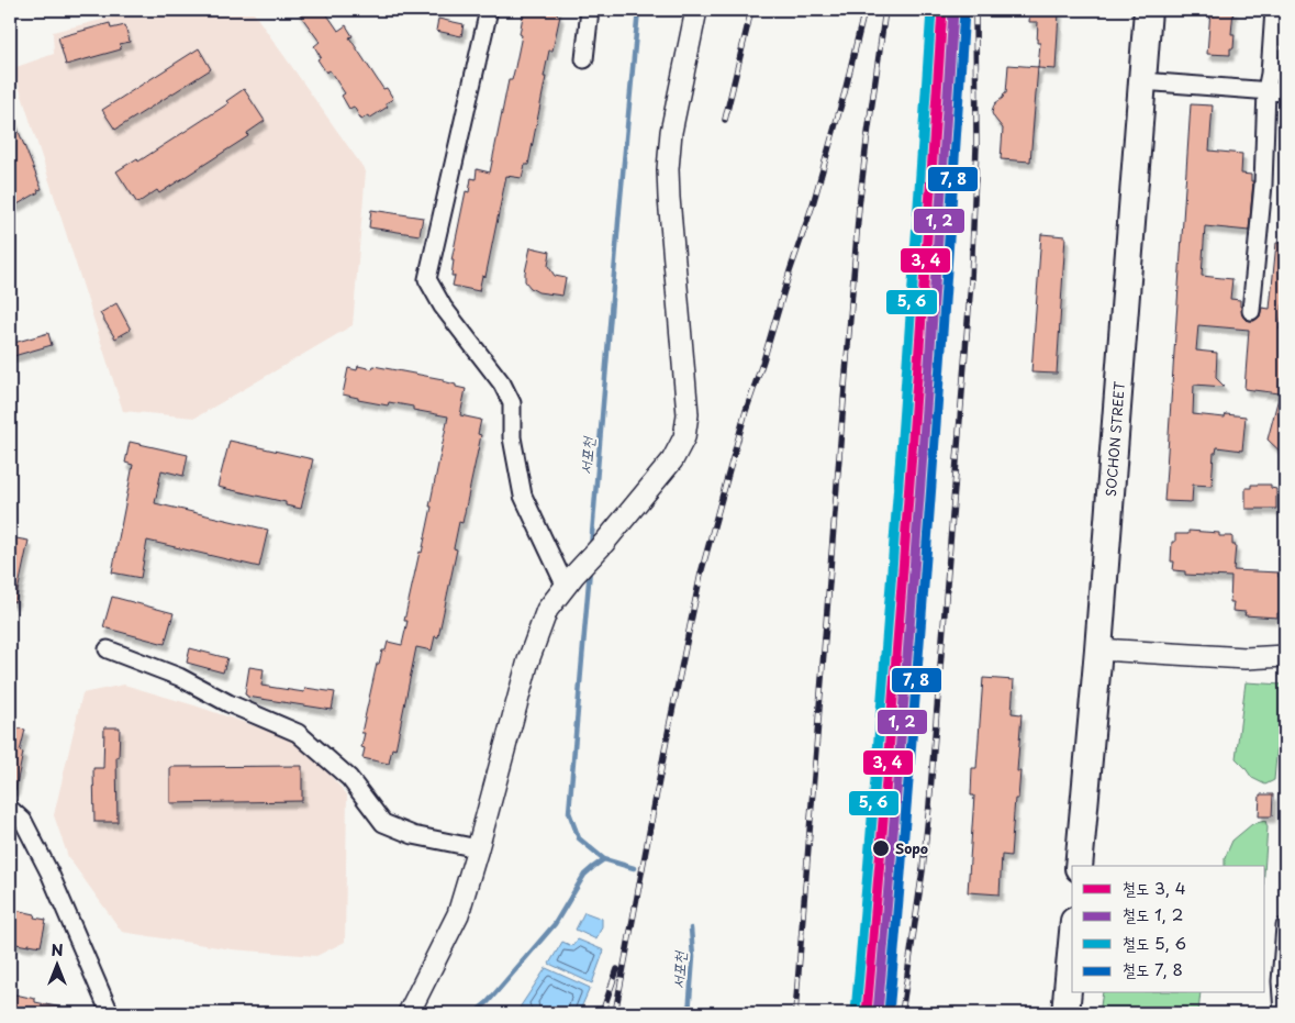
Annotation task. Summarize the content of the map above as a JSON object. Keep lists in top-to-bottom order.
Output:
{
  "streets": {
    "main road": ["SOCHON STREET"]
  },
  "water": ["서포천"],
  "places": ["Sopo"],
  "legend": [
    "철도 3, 4",
    "철도 1, 2",
    "철도 5, 6",
    "철도 7, 8"
  ],
  "north": "top"
}
